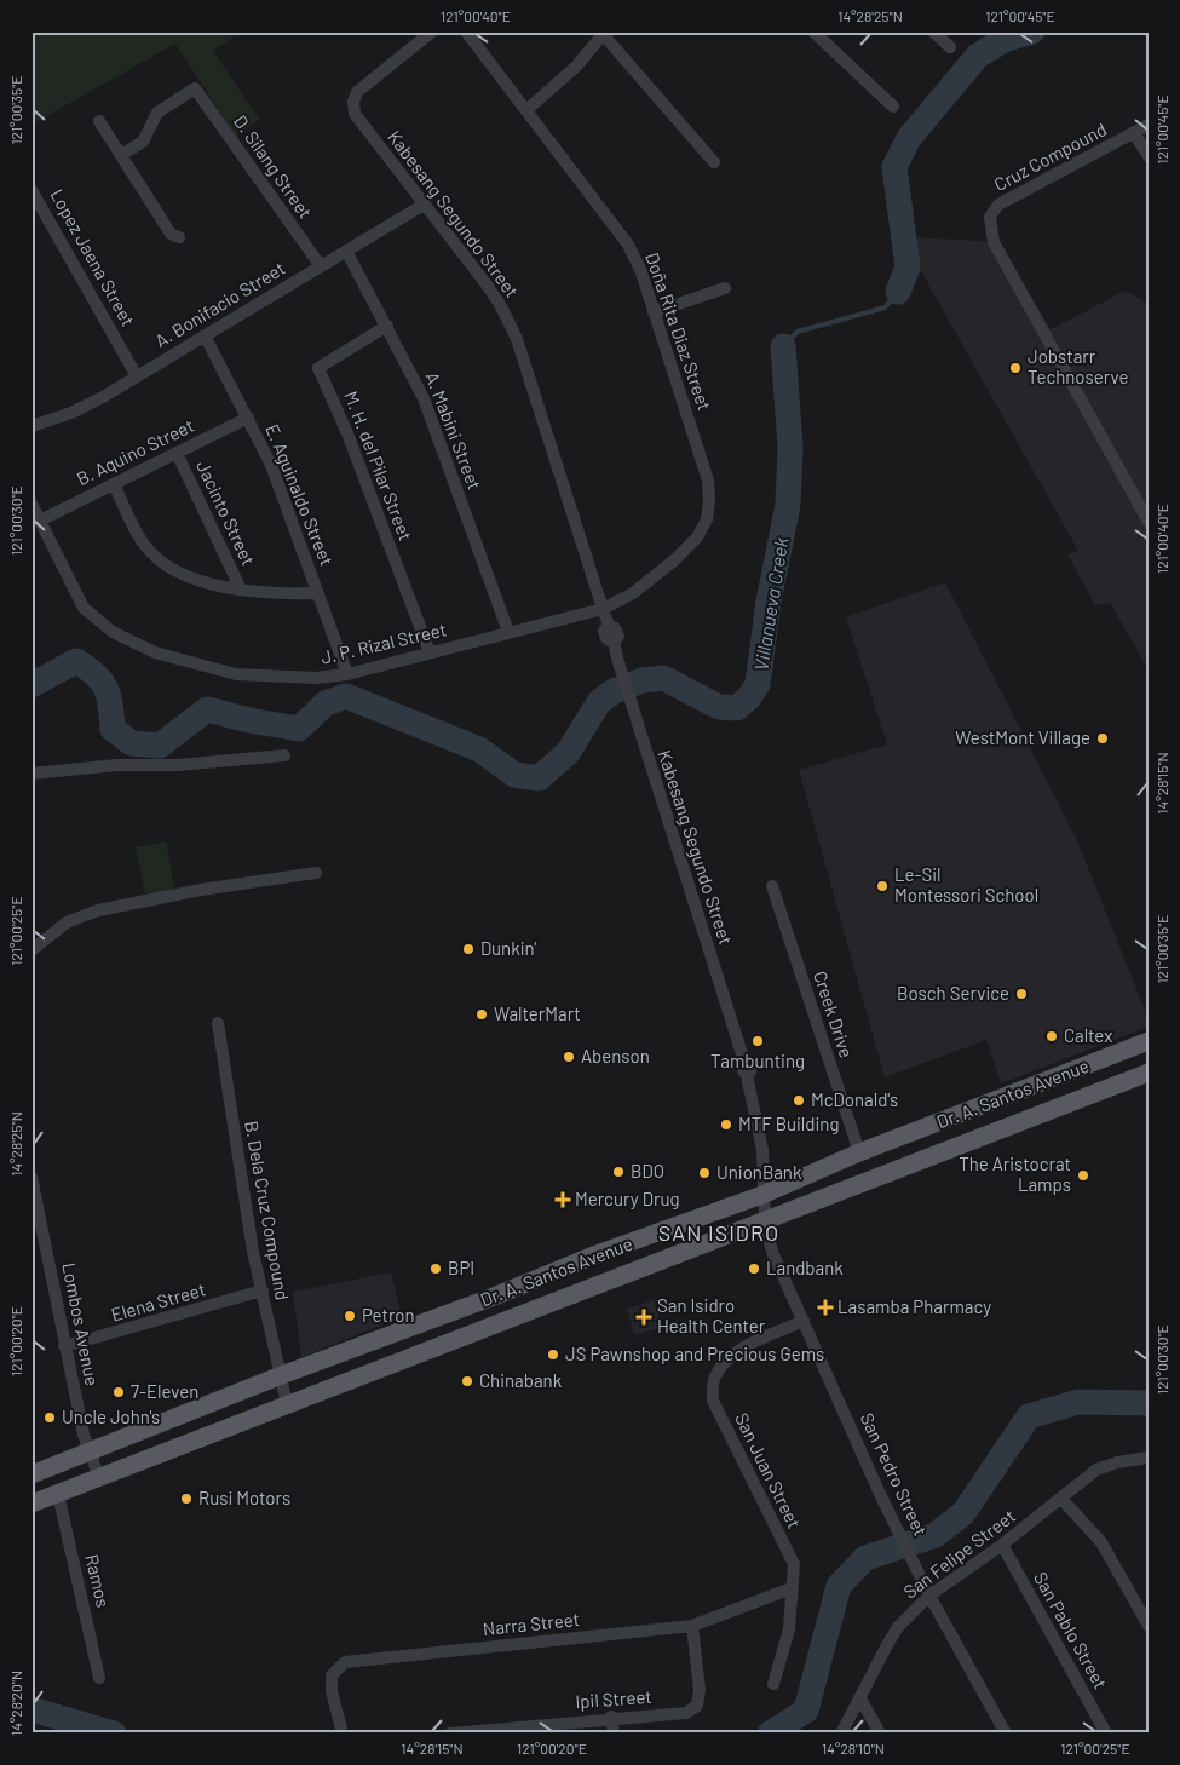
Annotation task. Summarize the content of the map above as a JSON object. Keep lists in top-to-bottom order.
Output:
{
  "streets": {
    "main road": ["Dr. A. Santos Avenue"],
    "street": [
      "Cruz Compound",
      "D. Silang Street",
      "Kabesang Segundo Street",
      "Lopez Jaena Street",
      "A. Bonifacio Street",
      "Doña Rita Diaz Street",
      "A. Mabini Street",
      "B. Aquino Street",
      "M. H. del Pilar Street",
      "E. Aguinaldo Street",
      "Jacinto Street",
      "J. P. Rizal Street",
      "Creek Drive",
      "B. Dela Cruz Compound",
      "Elena Street",
      "Lombos Avenue",
      "San Juan Street",
      "San Pedro Street",
      "San Felipe Street",
      "Ramos",
      "Narra Street",
      "San Pablo Street",
      "Ipil Street"
    ]
  },
  "crossings": [
    ["D. Silang Street", "A. Bonifacio Street"],
    ["Kabesang Segundo Street", "A. Bonifacio Street"],
    ["Kabesang Segundo Street", "Doña Rita Diaz Street"],
    ["Kabesang Segundo Street", "J. P. Rizal Street"],
    ["Kabesang Segundo Street", "Dr. A. Santos Avenue"],
    ["Kabesang Segundo Street", "San Pedro Street"],
    ["Lopez Jaena Street", "A. Bonifacio Street"],
    ["A. Bonifacio Street", "A. Mabini Street"],
    ["A. Bonifacio Street", "E. Aguinaldo Street"],
    ["Doña Rita Diaz Street", "J. P. Rizal Street"],
    ["A. Mabini Street", "M. H. del Pilar Street"],
    ["A. Mabini Street", "J. P. Rizal Street"],
    ["B. Aquino Street", "E. Aguinaldo Street"],
    ["B. Aquino Street", "Jacinto Street"],
    ["B. Aquino Street", "J. P. Rizal Street"],
    ["M. H. del Pilar Street", "J. P. Rizal Street"],
    ["E. Aguinaldo Street", "J. P. Rizal Street"],
    ["Creek Drive", "Dr. A. Santos Avenue"],
    ["Dr. A. Santos Avenue", "B. Dela Cruz Compound"],
    ["Dr. A. Santos Avenue", "Lombos Avenue"],
    ["Dr. A. Santos Avenue", "San Pedro Street"],
    ["Dr. A. Santos Avenue", "Ramos"],
    ["B. Dela Cruz Compound", "Elena Street"],
    ["Elena Street", "Lombos Avenue"],
    ["San Juan Street", "San Pedro Street"],
    ["San Juan Street", "Narra Street"],
    ["San Pedro Street", "San Felipe Street"],
    ["San Felipe Street", "San Pablo Street"],
    ["Narra Street", "Ipil Street"]
  ],
  "districts": ["SAN ISIDRO"],
  "water": ["Villanueva Creek"],
  "places": {
    "other": [
      "Jobstarr Technoserve",
      "WestMont Village",
      "Le-Sil Montessori School",
      "Dunkin'",
      "Bosch Service",
      "WalterMart",
      "Caltex",
      "Tambunting",
      "Abenson",
      "McDonald's",
      "MTF Building",
      "BDO",
      "UnionBank",
      "The Aristocrat Lamps",
      "BPI",
      "Landbank",
      "Petron",
      "JS Pawnshop and Precious Gems",
      "Chinabank",
      "7-Eleven",
      "Uncle John's",
      "Rusi Motors"
    ],
    "health": ["Mercury Drug", "Lasamba Pharmacy", "San Isidro Health Center"]
  },
  "coordinates": [
    "121°00'40\"E",
    "14°28'25\"N",
    "121°00'45\"E",
    "121°00'35\"E",
    "121°00'30\"E",
    "14°28'15\"N",
    "121°00'25\"E",
    "121°00'20\"E",
    "14°28'20\"N",
    "14°28'10\"N"
  ]
}
